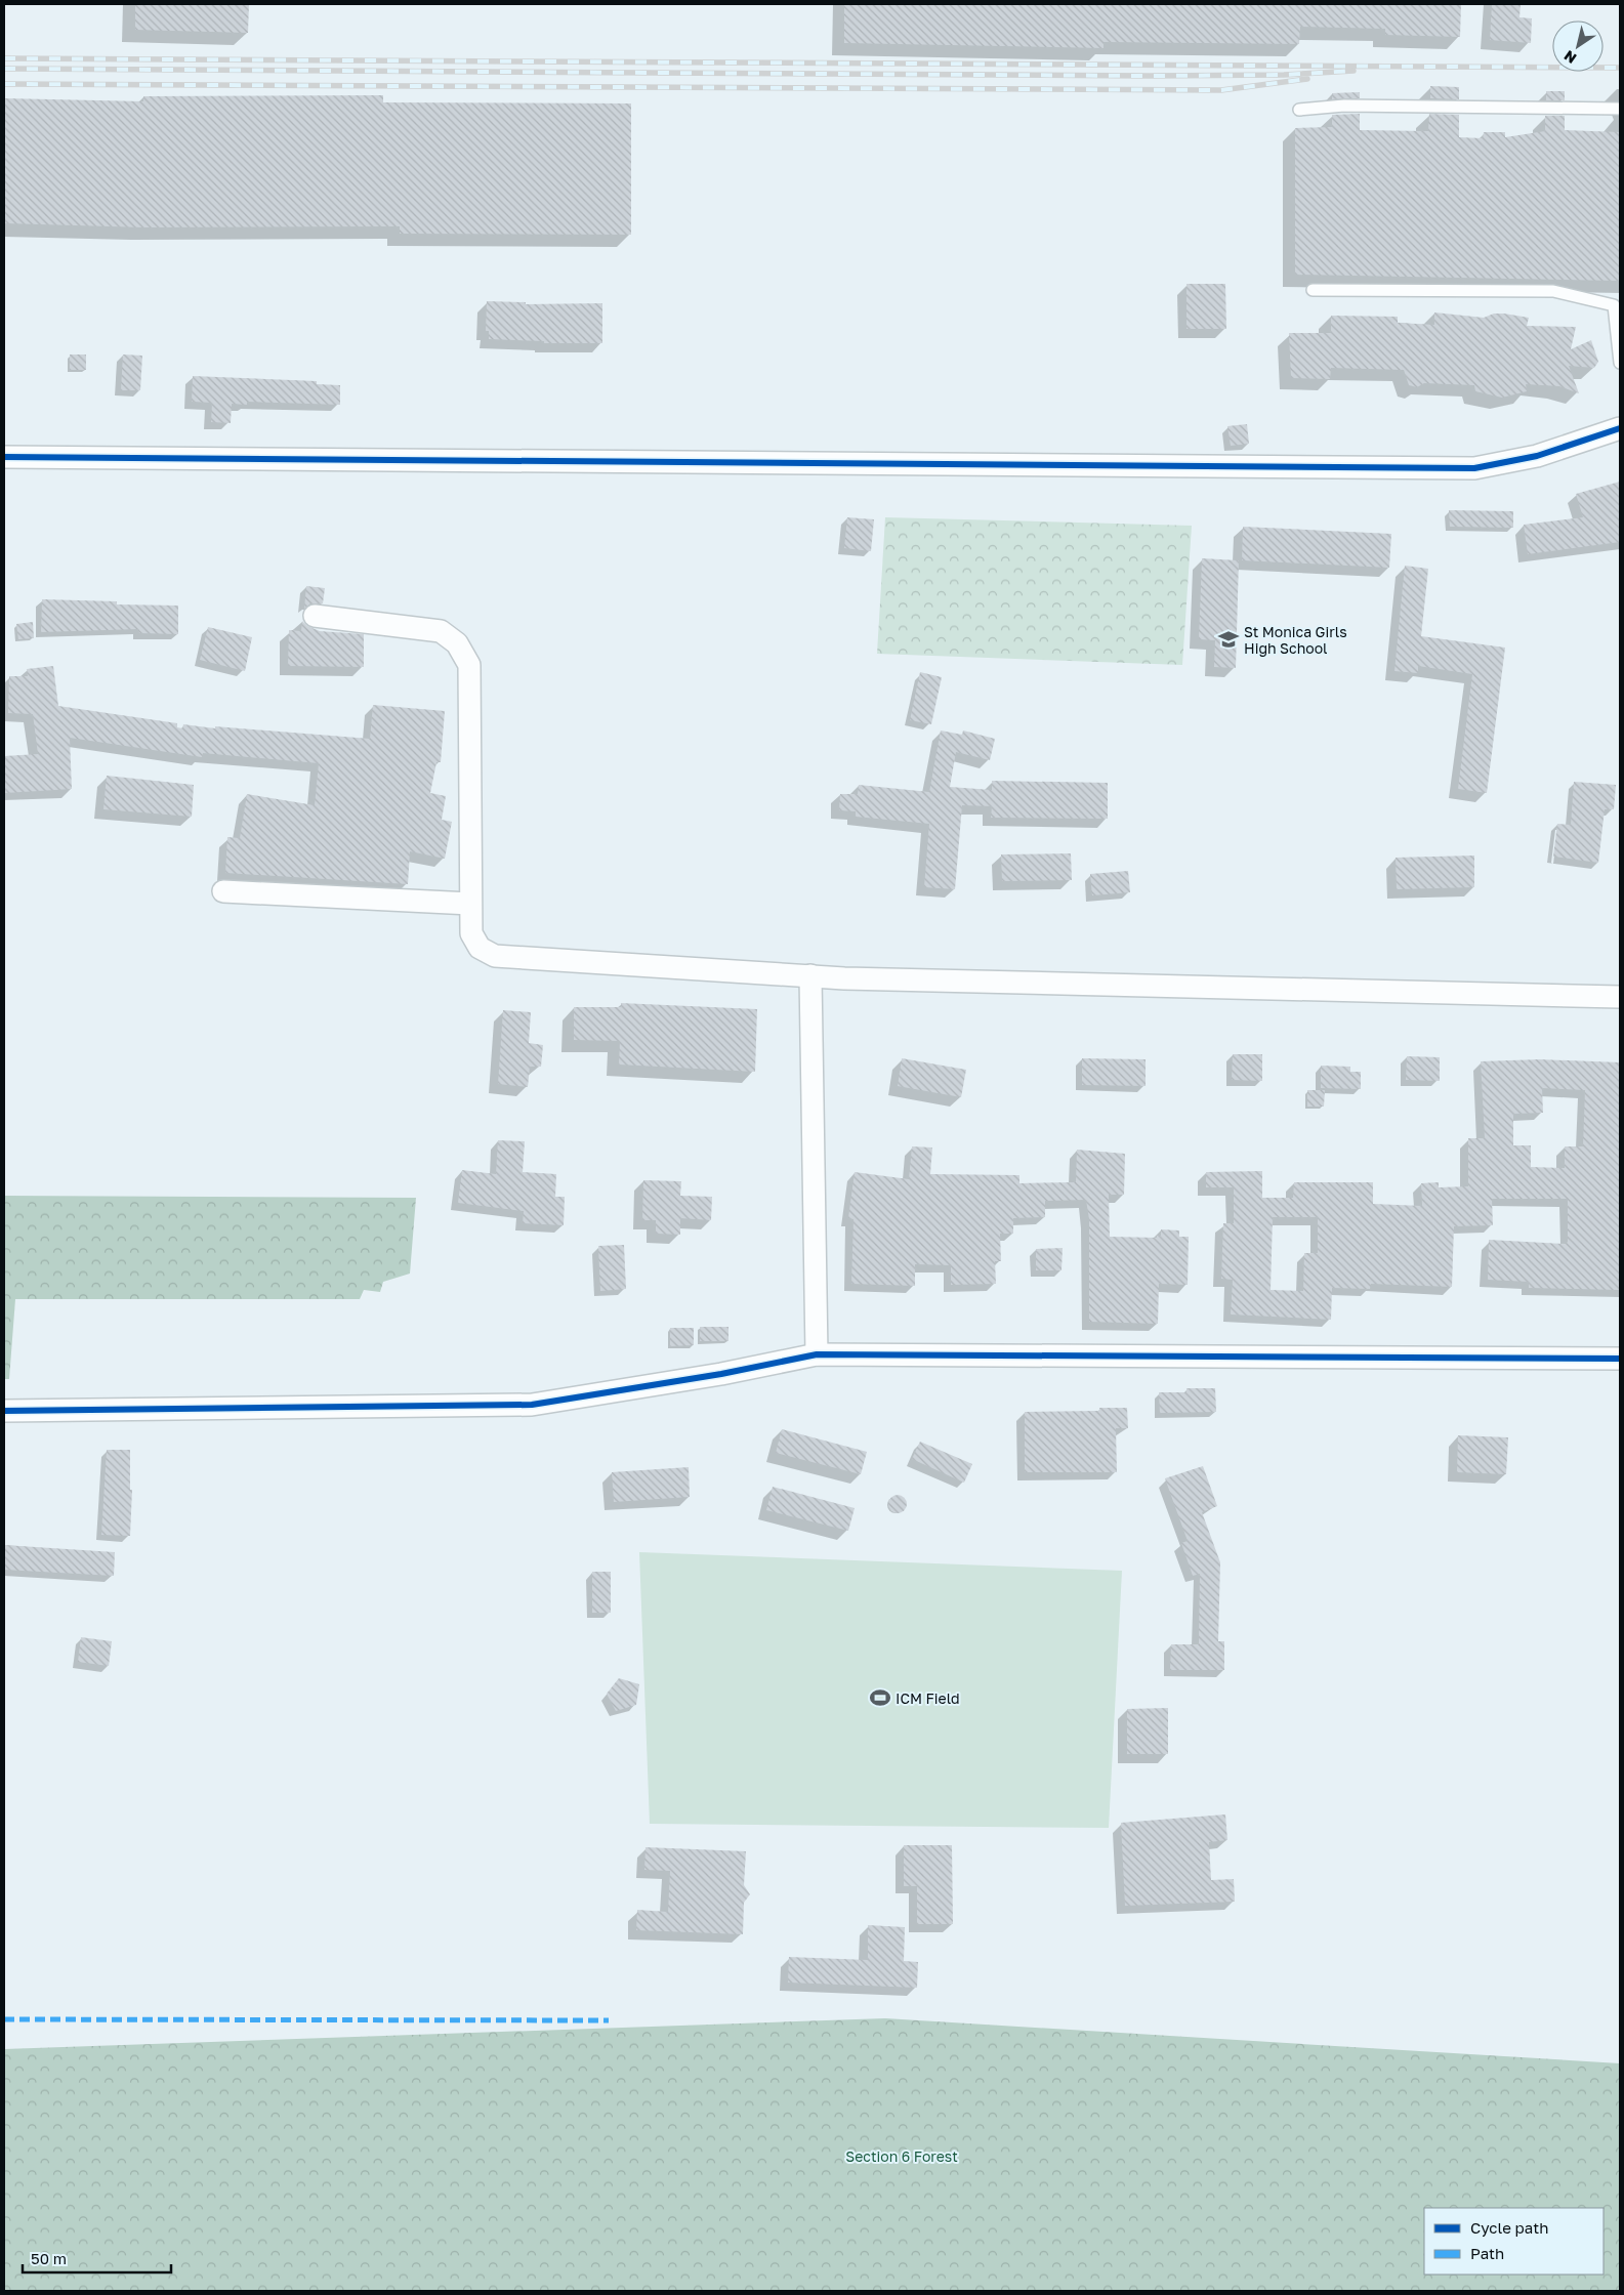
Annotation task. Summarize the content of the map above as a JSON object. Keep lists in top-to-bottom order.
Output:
{
  "parks": ["Section 6 Forest"],
  "places": {
    "school or university": ["St Monica Girls High School"],
    "sports": ["ICM Field"]
  },
  "legend": ["Cycle path", "Path"],
  "scale_bar": "50 m",
  "north": "bottom left"
}
